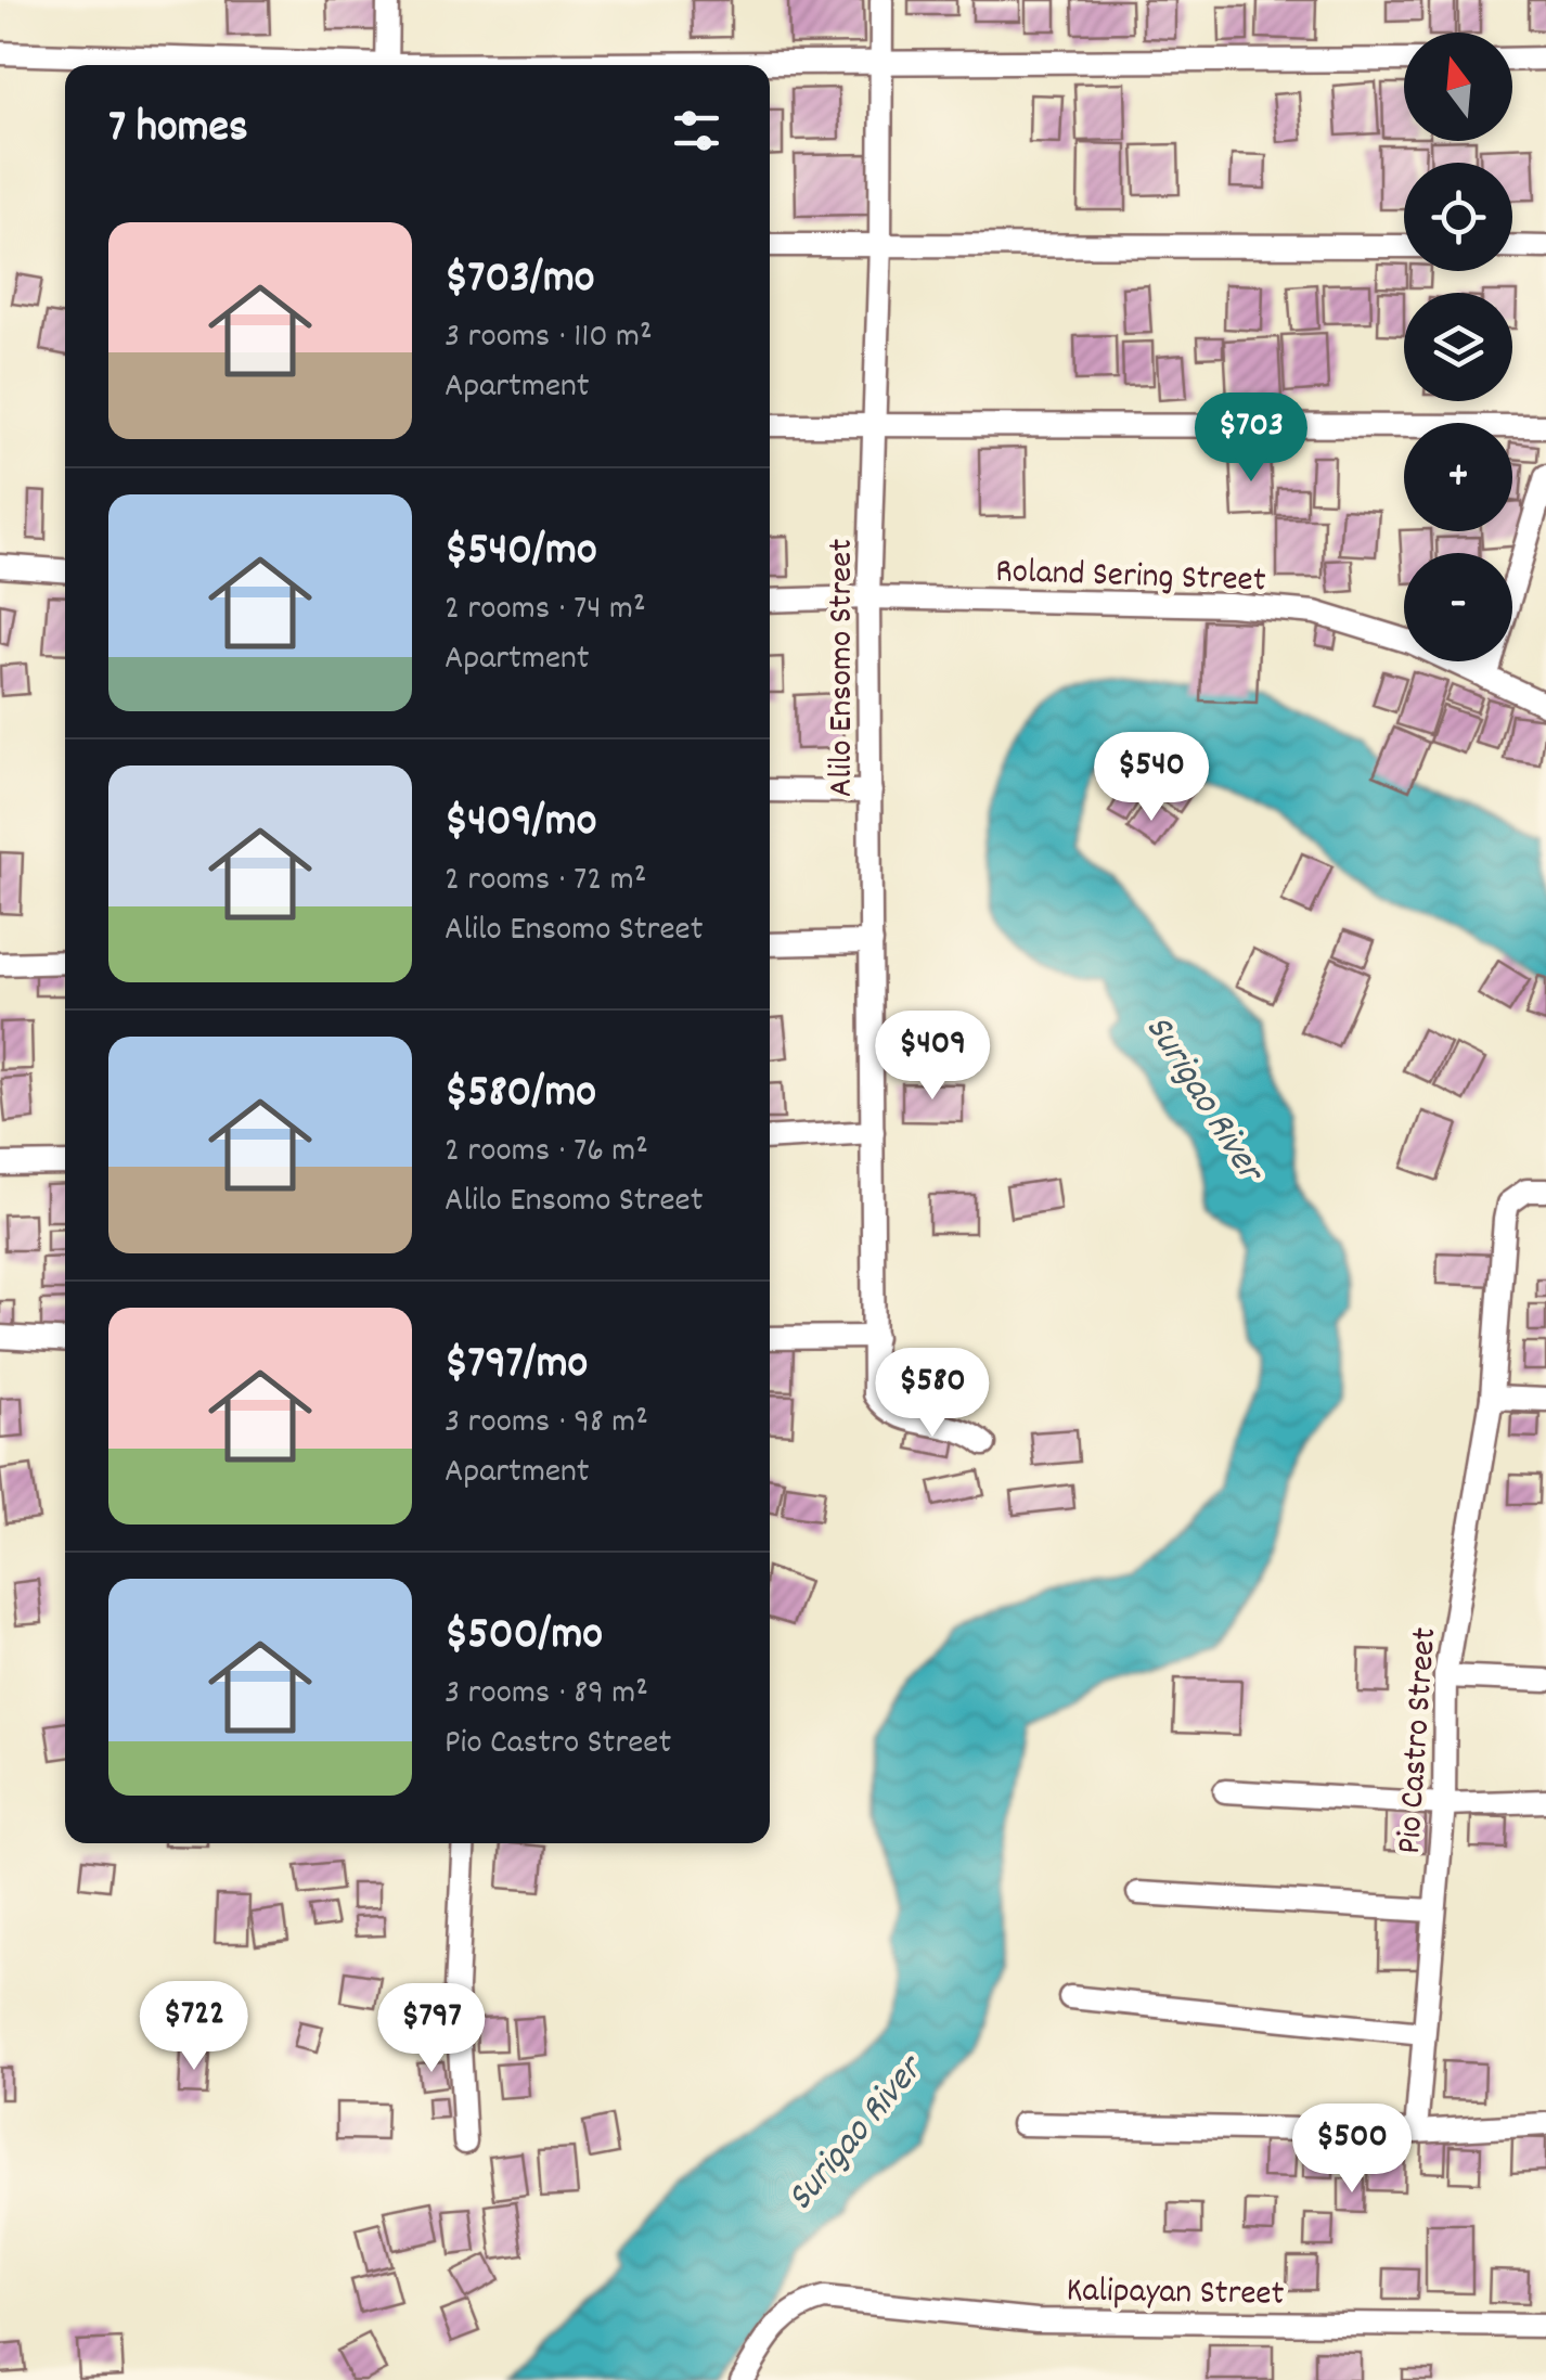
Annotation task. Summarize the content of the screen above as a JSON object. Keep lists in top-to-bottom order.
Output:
{
  "streets": {
    "street": [
      "Roland Sering Street",
      "Alilo Ensomo Street",
      "Pio Castro Street",
      "Kalipayan Street"
    ]
  },
  "crossings": [
    ["Roland Sering Street", "Alilo Ensomo Street"]
  ],
  "water": ["Surigao River"],
  "north": "top",
  "page": {
    "map_buttons": ["+", "−"],
    "heading": "7 homes",
    "list": [
      {
        "name": "$703/mo",
        "note": "3 rooms · 110 m² · Apartment"
      },
      {
        "name": "$540/mo",
        "note": "2 rooms · 74 m² · Apartment"
      },
      {
        "name": "$409/mo",
        "note": "2 rooms · 72 m² · Alilo Ensomo Street"
      },
      {
        "name": "$580/mo",
        "note": "2 rooms · 76 m² · Alilo Ensomo Street"
      },
      {
        "name": "$797/mo",
        "note": "3 rooms · 98 m² · Apartment"
      },
      {
        "name": "$500/mo",
        "note": "3 rooms · 89 m² · Pio Castro Street"
      }
    ],
    "price": [
      "$703",
      "$540",
      "$409",
      "$580",
      "$722",
      "$797",
      "$500"
    ]
  }
}
